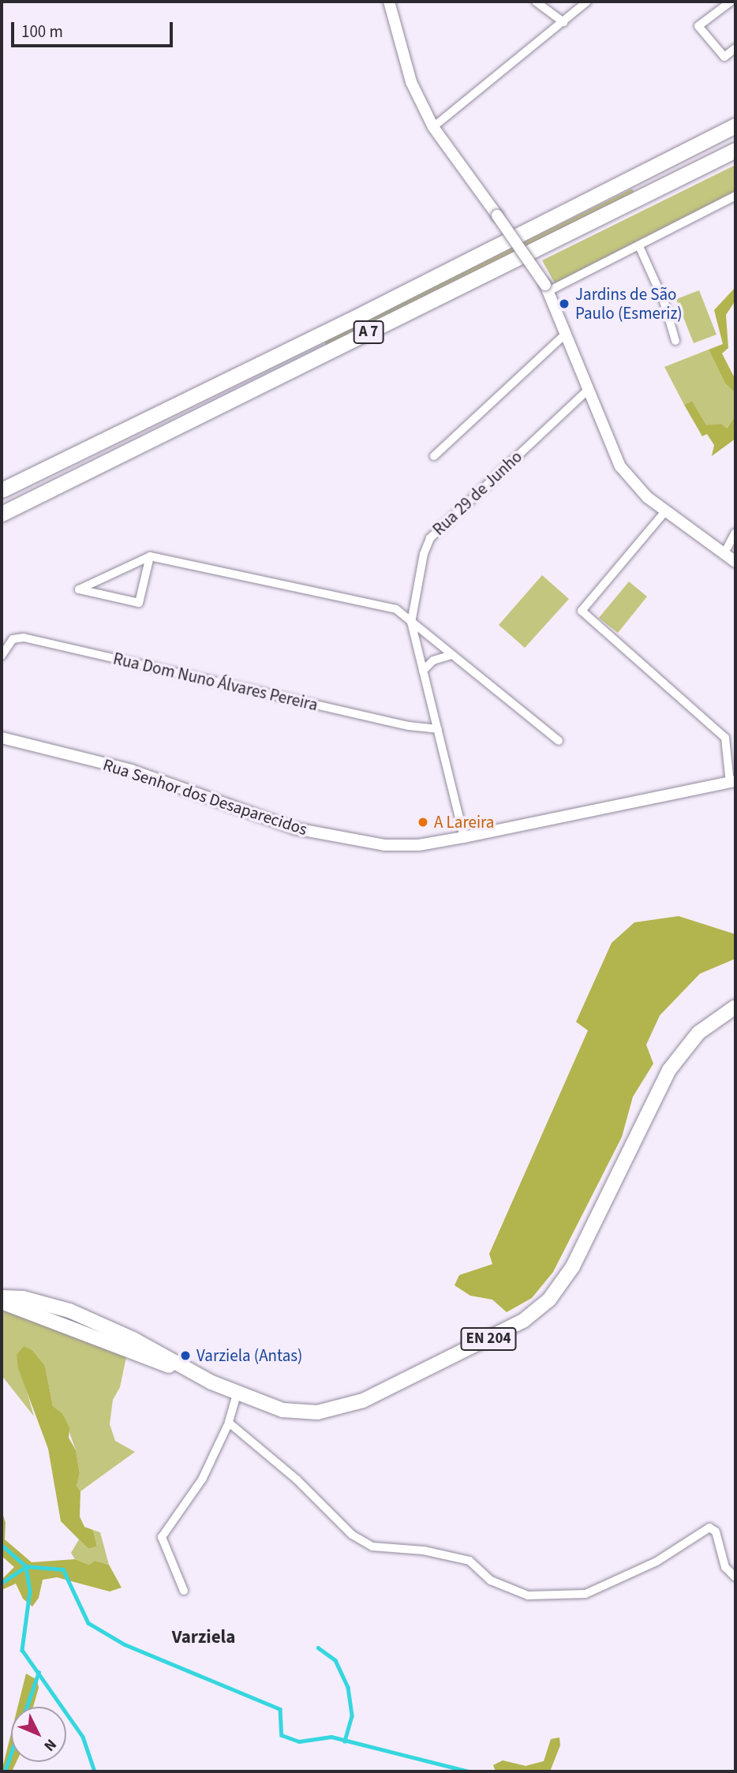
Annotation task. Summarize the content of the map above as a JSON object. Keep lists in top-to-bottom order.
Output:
{
  "streets": {
    "highway": ["A 7"],
    "main road": ["EN 204"],
    "street": ["Rua 29 de Junho", "Rua Dom Nuno Álvares Pereira", "Rua Senhor dos Desaparecidos"]
  },
  "districts": ["Varziela"],
  "places": ["Jardins de São Paulo (Esmeriz)", "A Lareira", "Varziela (Antas)"],
  "scale_bar": "100 m",
  "north": "bottom right"
}
